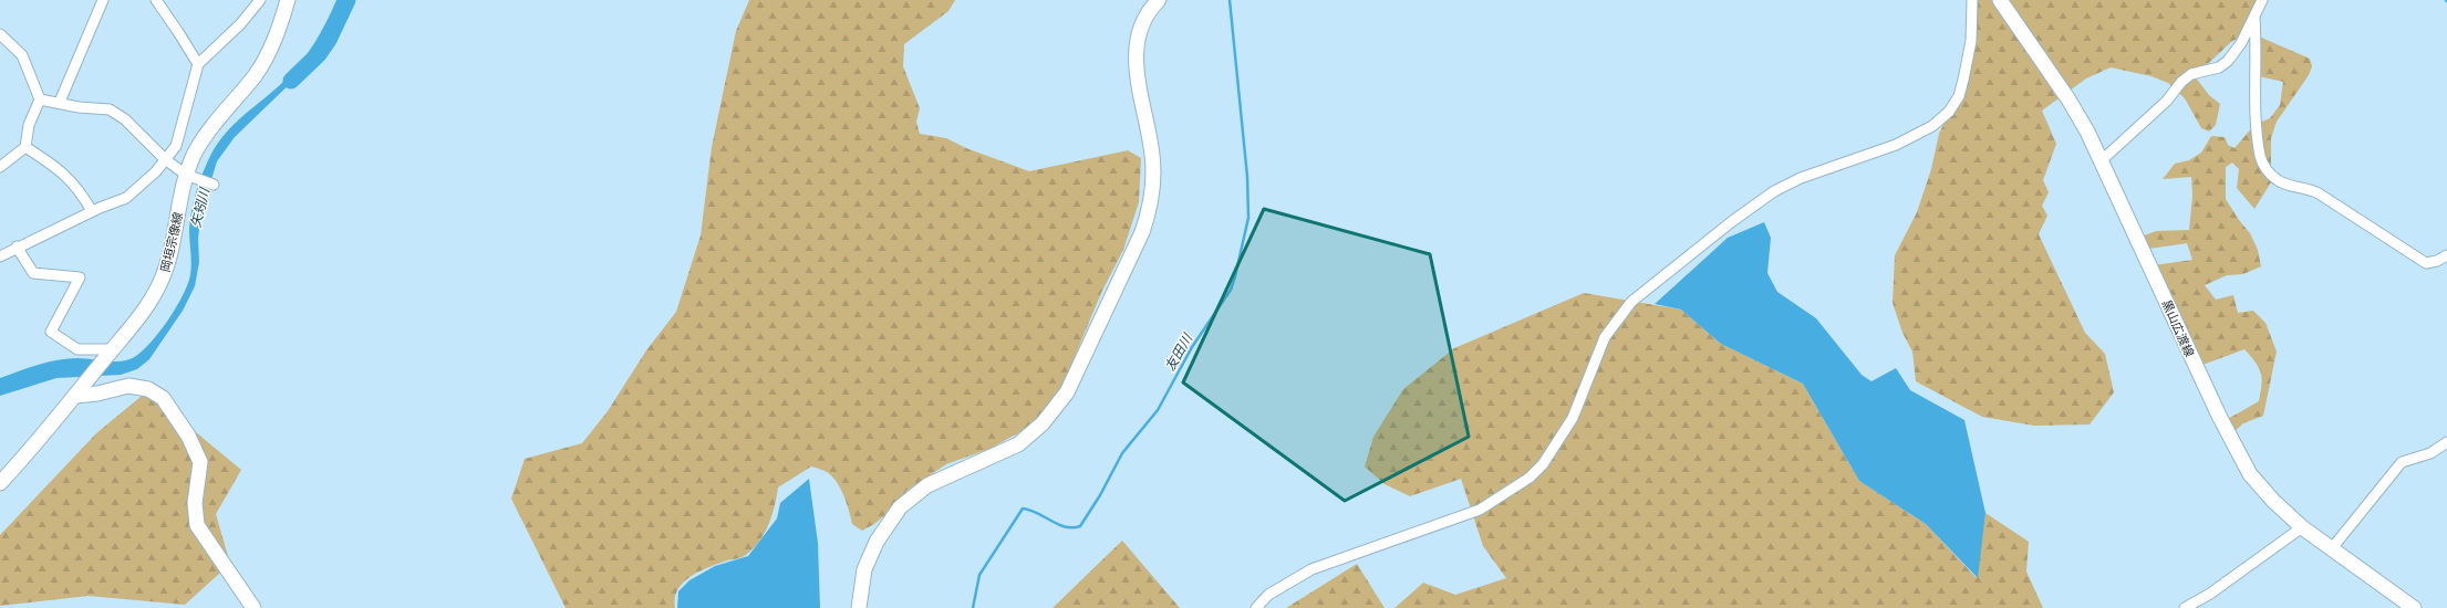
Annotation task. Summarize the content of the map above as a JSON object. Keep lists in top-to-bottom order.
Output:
{
  "streets": {
    "main road": ["岡垣宗像線", "黒山広渡線"]
  },
  "water": ["矢矧川", "友田川"]
}
